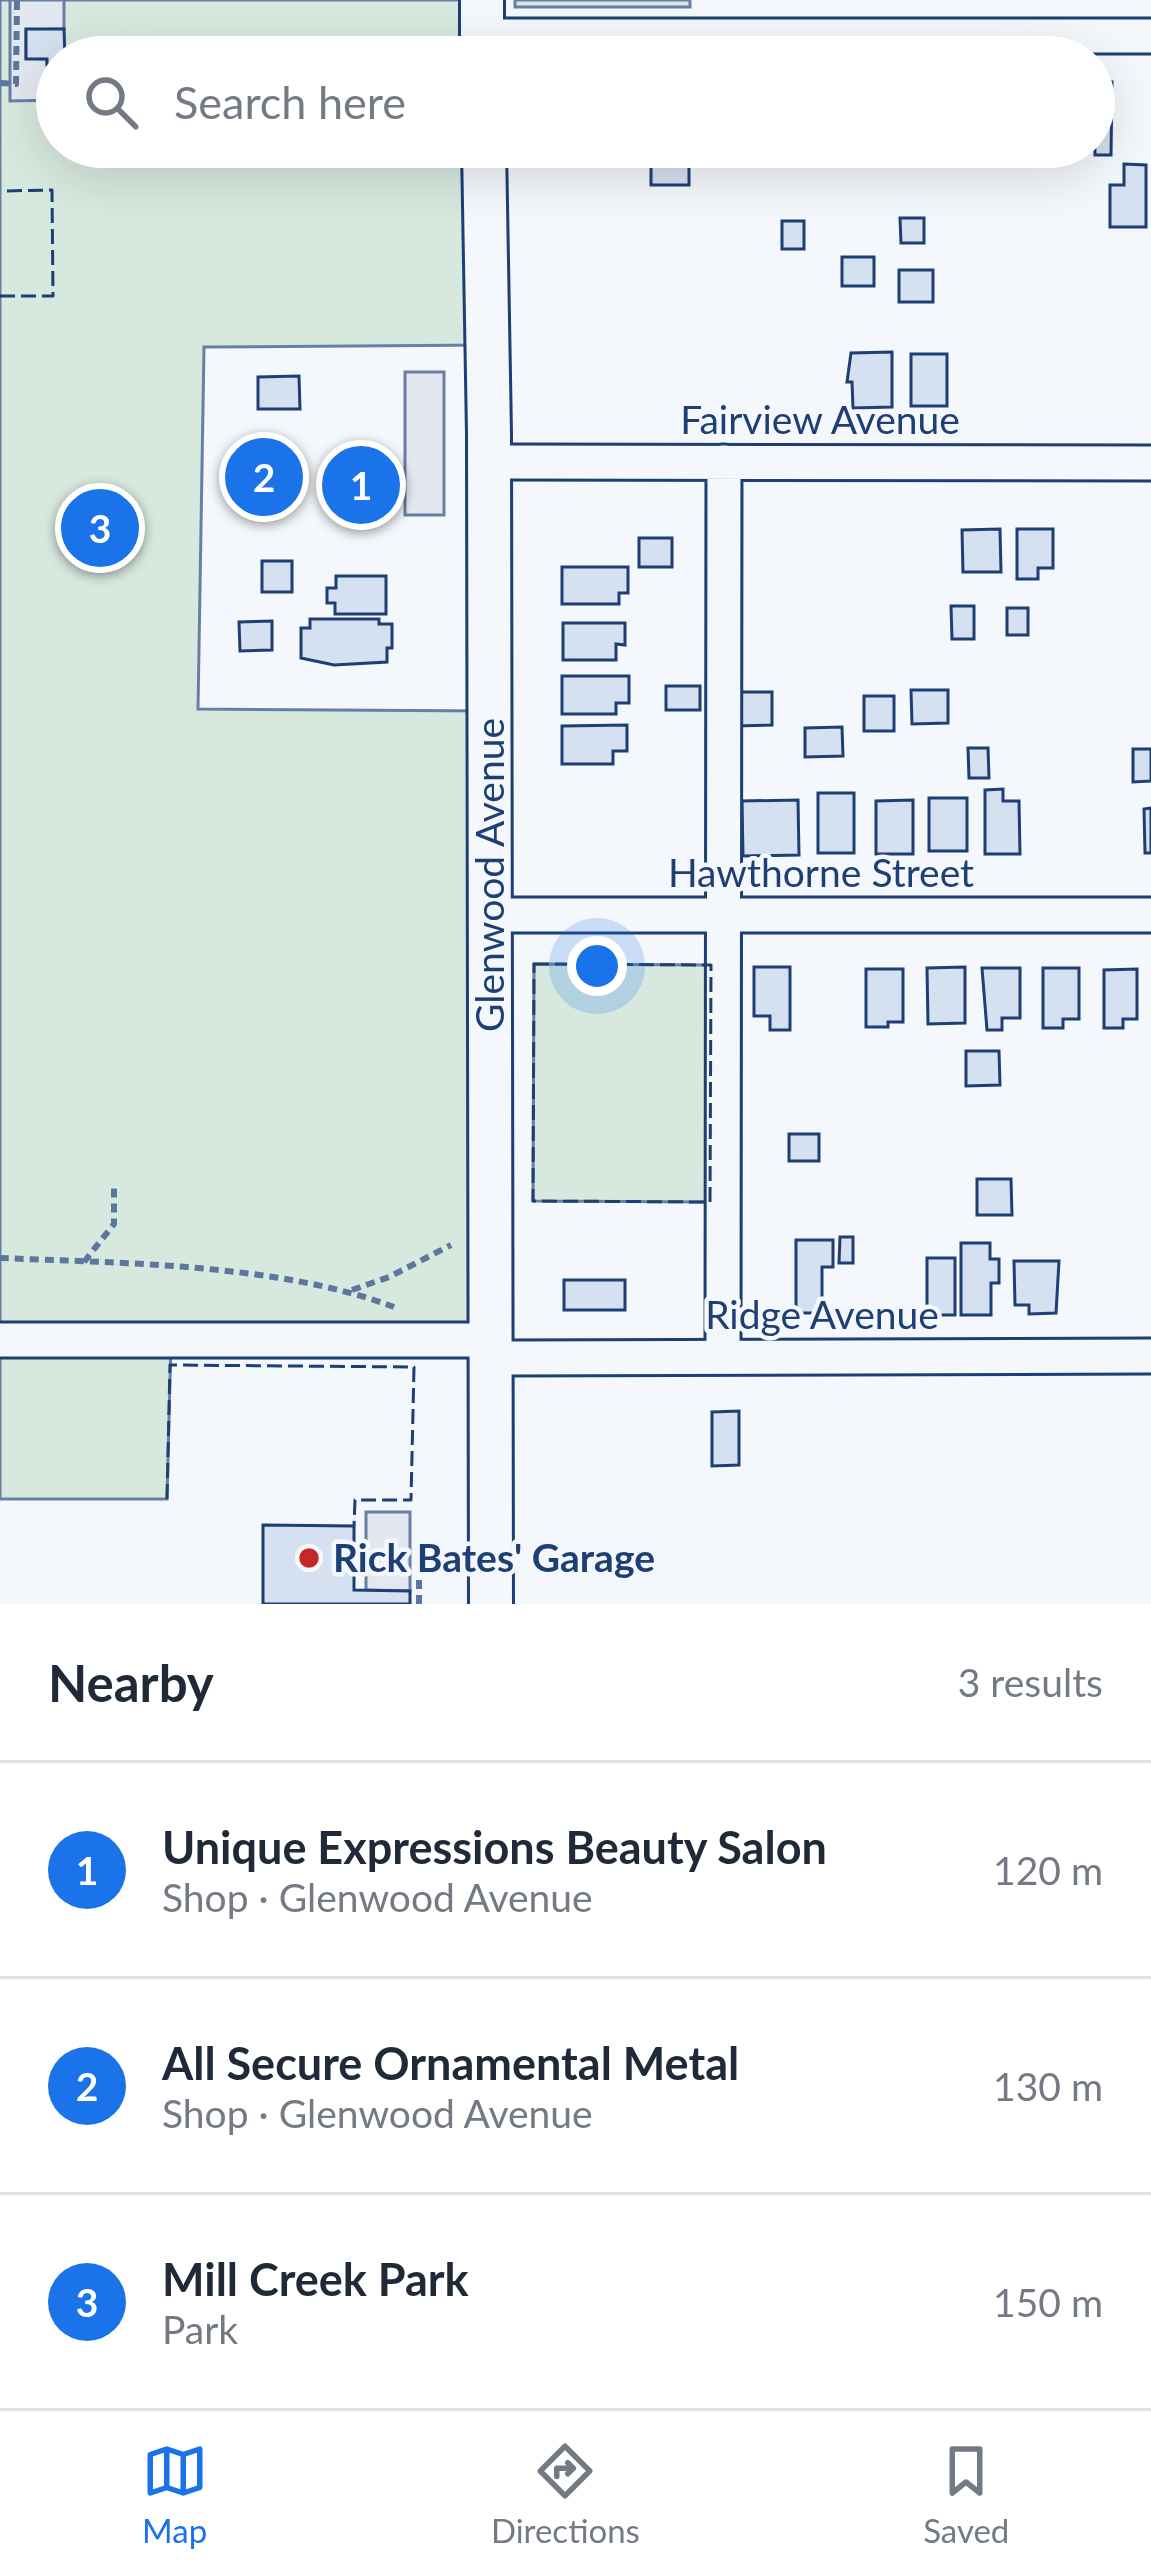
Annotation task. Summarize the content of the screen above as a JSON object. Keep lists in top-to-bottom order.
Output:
{
  "streets": {
    "main road": ["Glenwood Avenue"],
    "street": ["Fairview Avenue", "Hawthorne Street", "Ridge Avenue"]
  },
  "crossings": [
    ["Fairview Avenue", "Glenwood Avenue"],
    ["Hawthorne Street", "Glenwood Avenue"],
    ["Glenwood Avenue", "Ridge Avenue"]
  ],
  "places": ["Rick Bates' Garage"],
  "page": {
    "search": "Search here",
    "pins": ["2", "1", "3"],
    "heading": ["Nearby", "3 results"],
    "list": [
      {
        "mark": "1",
        "name": "Unique Expressions Beauty Salon",
        "note": "Shop · Glenwood Avenue",
        "value": "120 m"
      },
      {
        "mark": "2",
        "name": "All Secure Ornamental Metal",
        "note": "Shop · Glenwood Avenue",
        "value": "130 m"
      },
      {
        "mark": "3",
        "name": "Mill Creek Park",
        "note": "Park",
        "value": "150 m"
      }
    ],
    "nav": ["Map", "Directions", "Saved"]
  }
}
